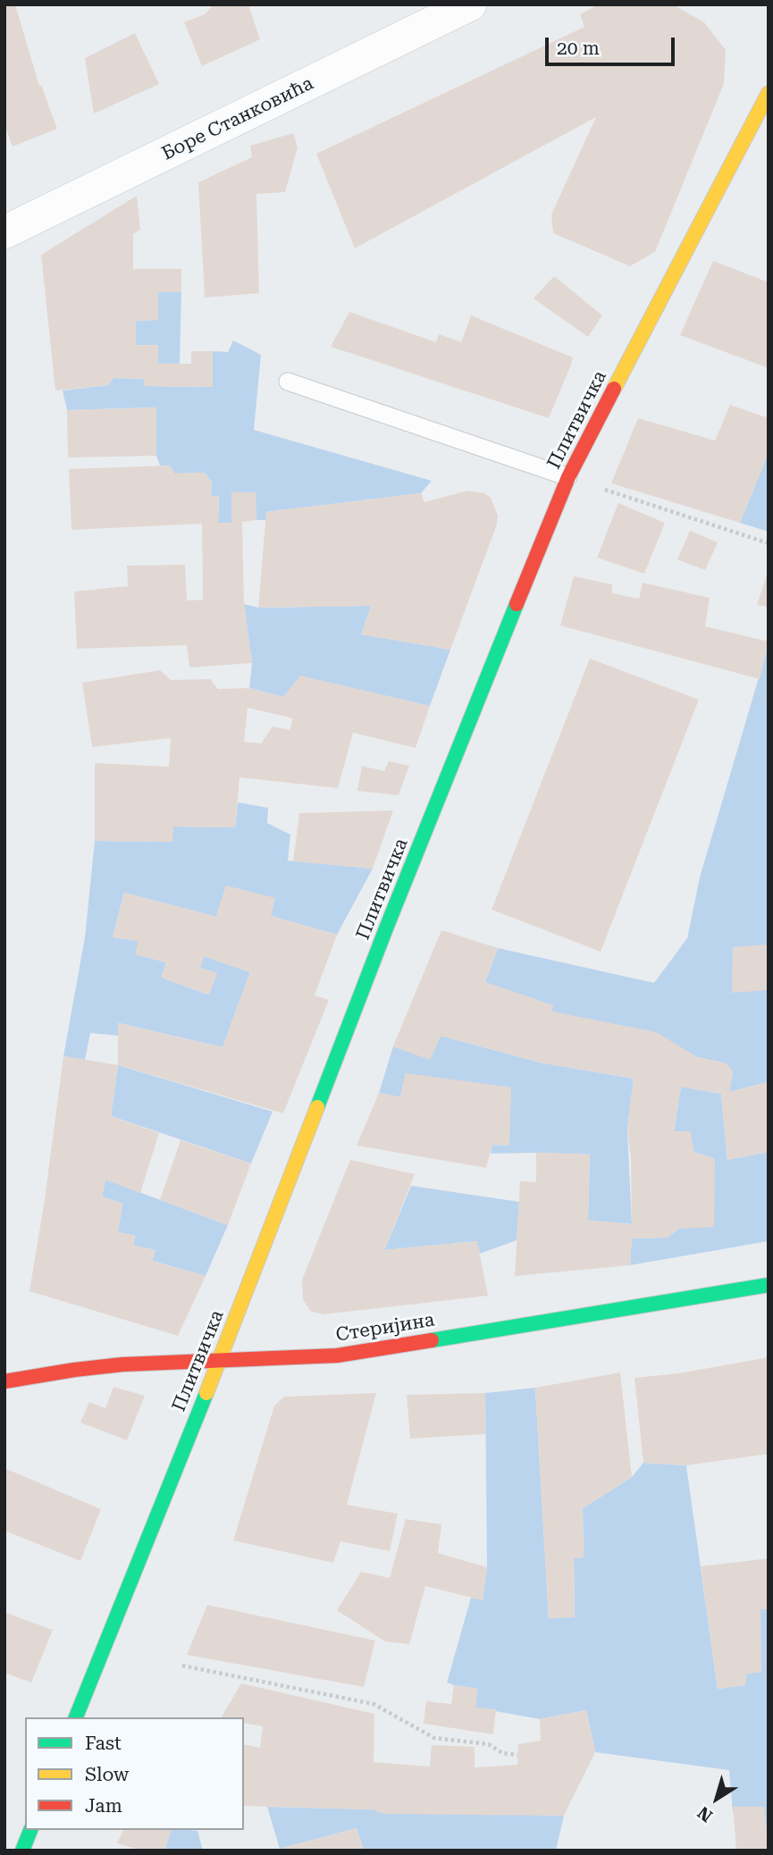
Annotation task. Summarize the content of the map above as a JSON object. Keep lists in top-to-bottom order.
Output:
{
  "streets": {
    "street": ["Боре Станковића", "Плитвичка", "Стеријина"]
  },
  "crossings": [
    ["Плитвичка", "Стеријина"]
  ],
  "legend": ["Fast", "Slow", "Jam"],
  "scale_bar": "20 m",
  "north": "bottom left"
}
